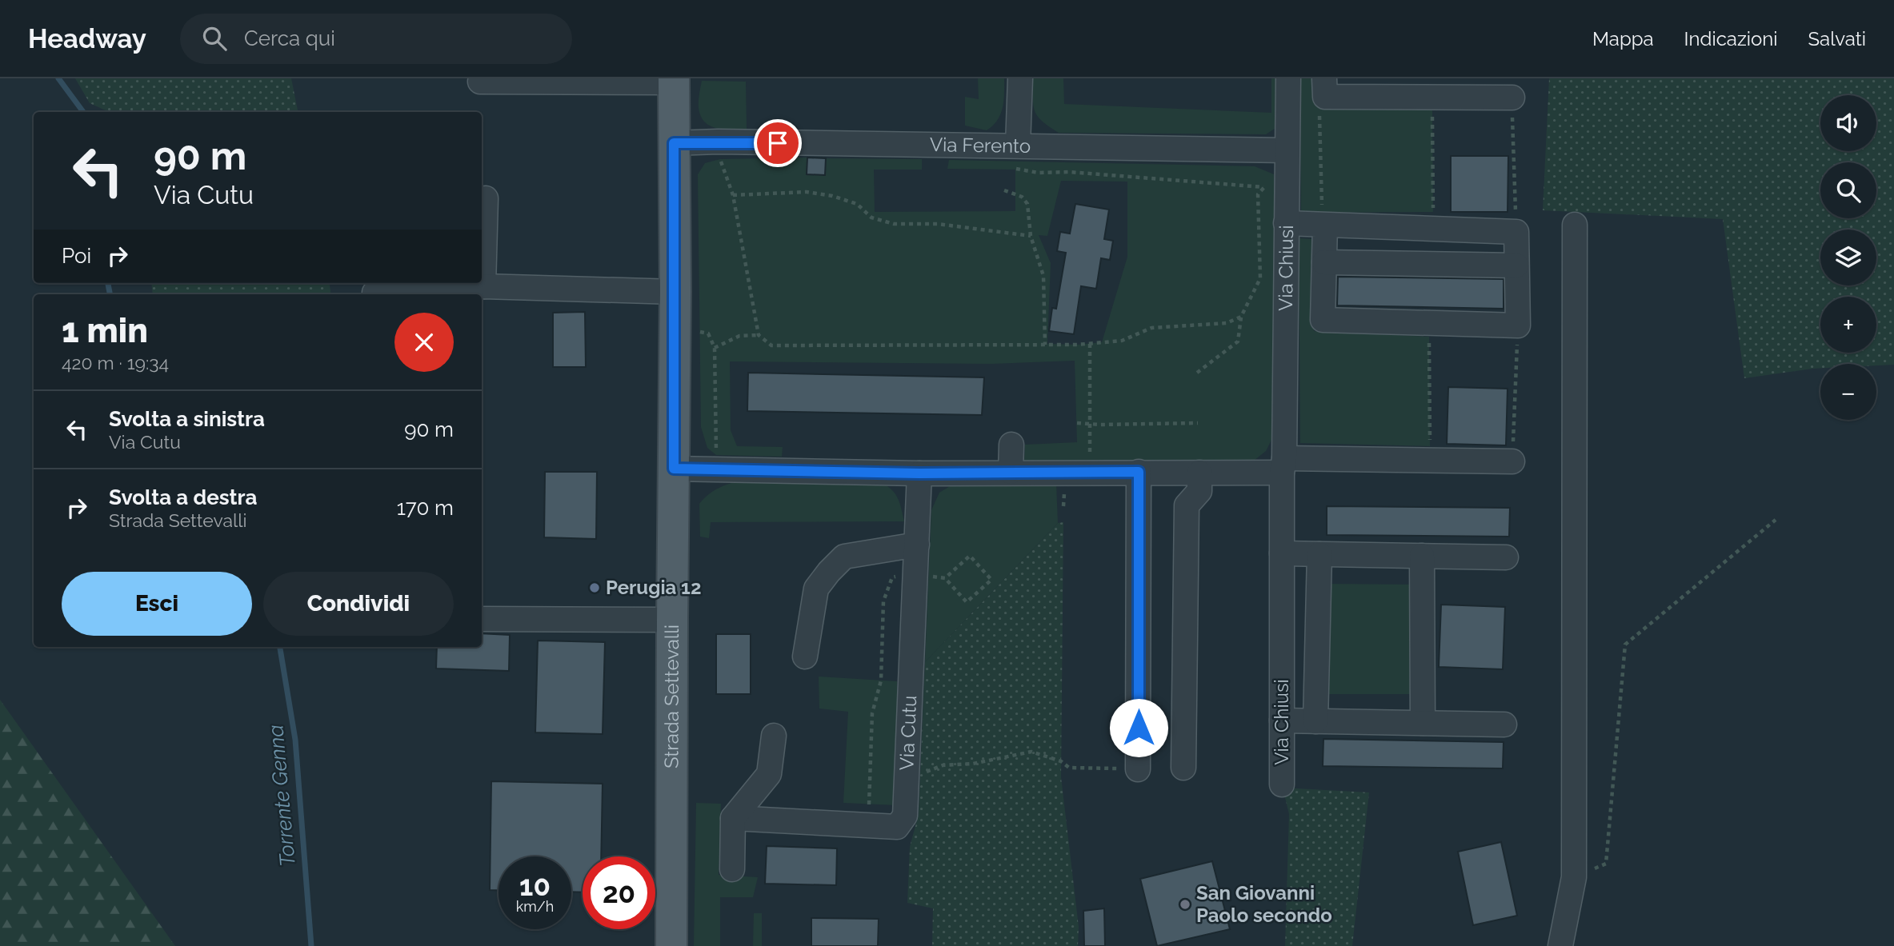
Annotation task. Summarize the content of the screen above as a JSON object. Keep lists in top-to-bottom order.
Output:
{
  "streets": {
    "main road": ["Strada Settevalli"],
    "street": ["Via Ferento", "Via Chiusi", "Via Cutu"]
  },
  "crossings": [
    ["Via Ferento", "Via Chiusi"],
    ["Via Ferento", "Strada Settevalli"]
  ],
  "water": ["Torrente Genna"],
  "places": ["Perugia 12", "San Giovanni Paolo secondo"],
  "page": {
    "header": "Headway",
    "search": "Cerca qui",
    "nav": ["Mappa", "Indicazioni", "Salvati"],
    "map_buttons": ["+", "−"],
    "turn": ["90 m", "Via Cutu"],
    "then": "Poi",
    "heading": ["1 min", "420 m · 19:34"],
    "list": [
      {
        "name": "Svolta a sinistra",
        "note": "Via Cutu",
        "value": "90 m"
      },
      {
        "name": "Svolta a destra",
        "note": "Strada Settevalli",
        "value": "170 m"
      }
    ],
    "buttons": ["Esci", "Condividi"],
    "speed": "10 km/h",
    "limit": "20"
  }
}
